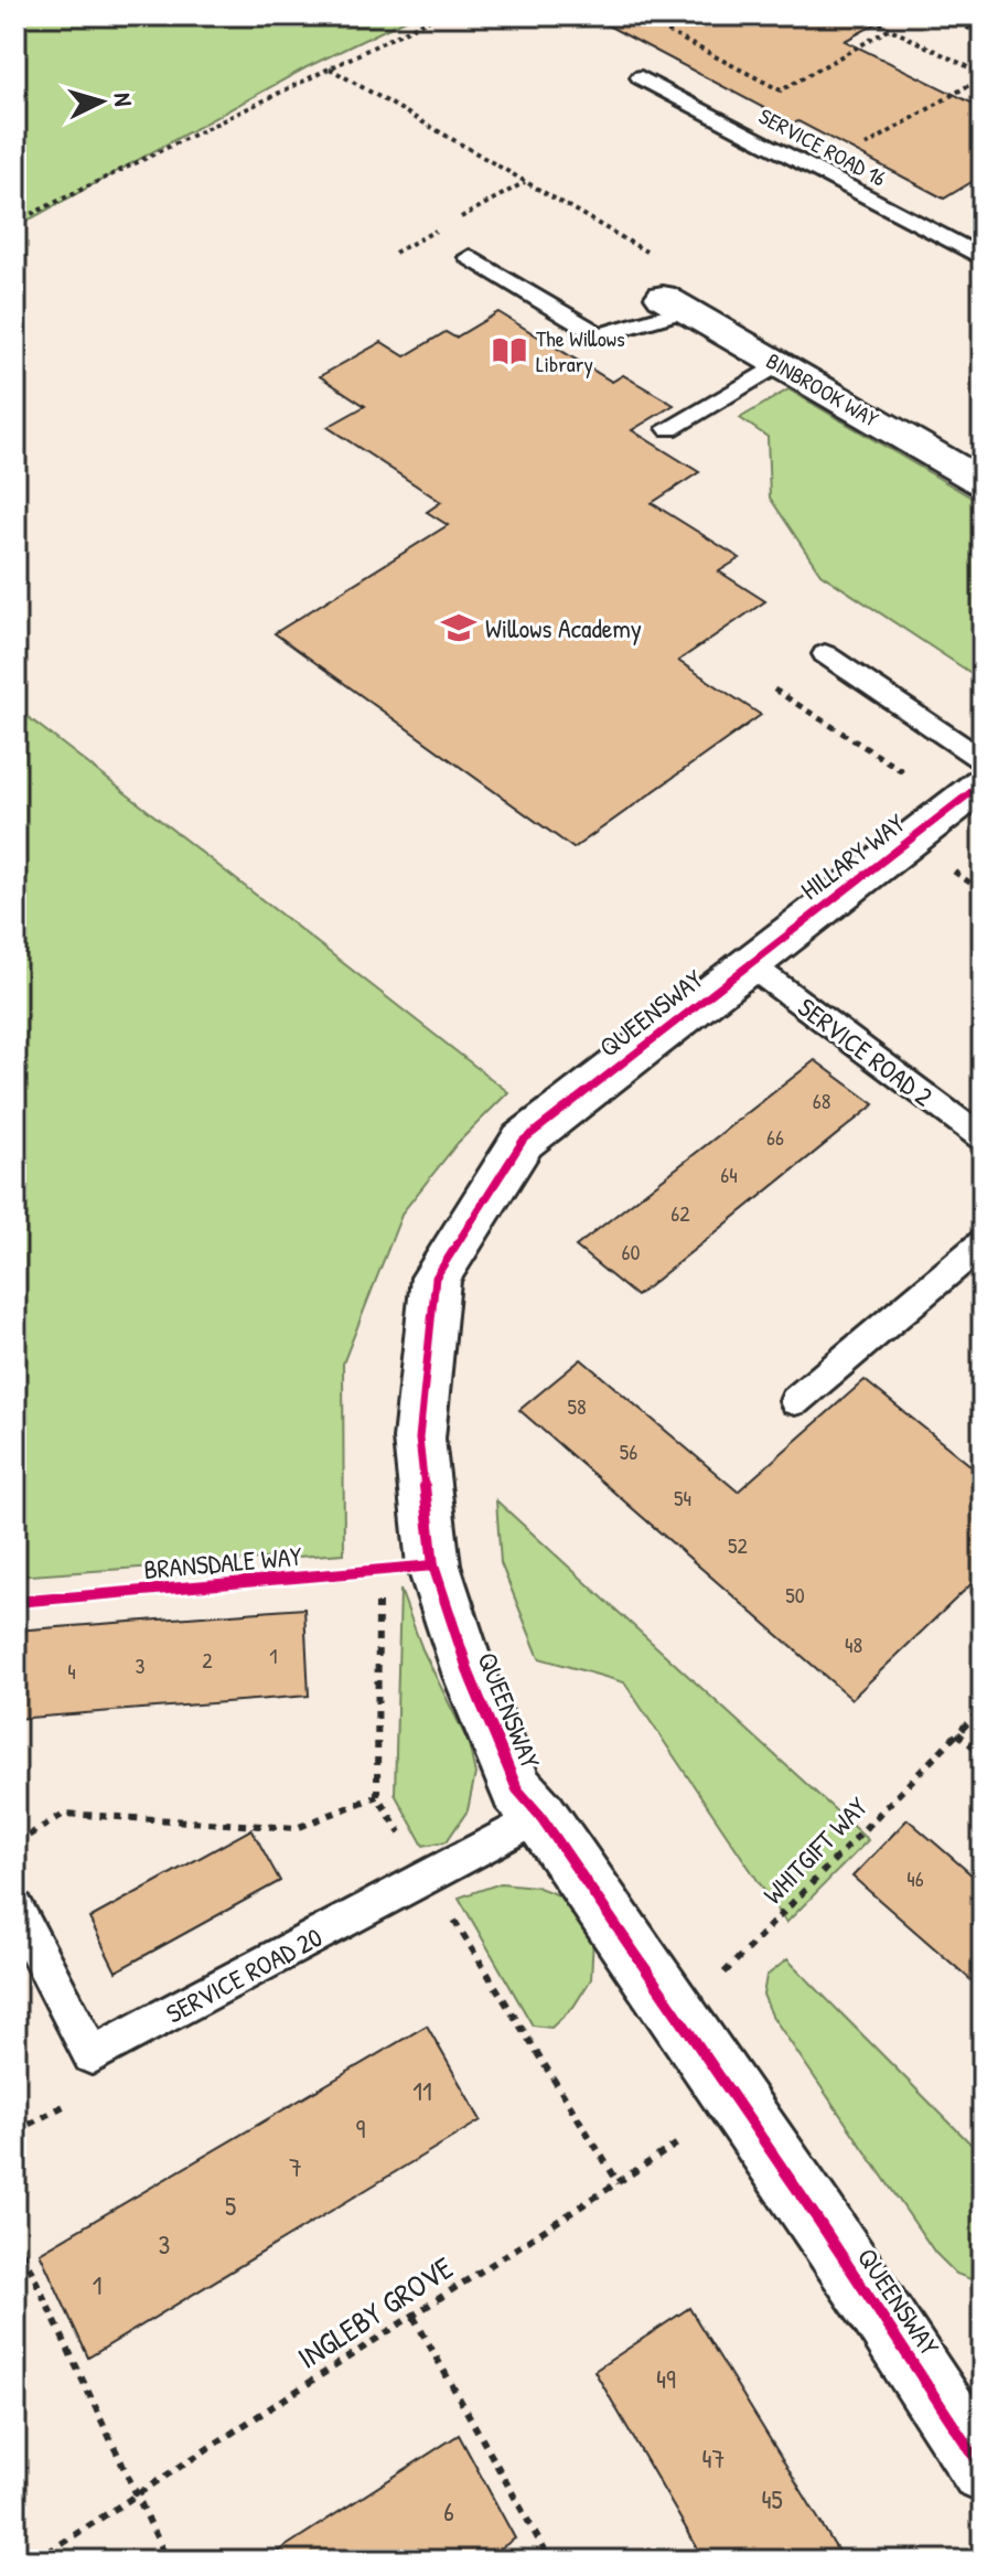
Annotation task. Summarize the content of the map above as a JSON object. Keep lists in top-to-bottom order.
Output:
{
  "streets": {
    "street": ["BINBROOK WAY", "HILLARY WAY", "QUEENSWAY"],
    "lane": ["SERVICE ROAD 16", "SERVICE ROAD 2", "SERVICE ROAD 20"],
    "path": ["WHITGIFT WAY", "INGLEBY GROVE"],
    "cycle path": ["BRANSDALE WAY"]
  },
  "crossings": [
    ["HILLARY WAY", "QUEENSWAY"],
    ["HILLARY WAY", "SERVICE ROAD 2"],
    ["QUEENSWAY", "SERVICE ROAD 2"],
    ["QUEENSWAY", "WHITGIFT WAY"],
    ["QUEENSWAY", "SERVICE ROAD 20"],
    ["QUEENSWAY", "INGLEBY GROVE"]
  ],
  "places": {
    "library": ["The Willows Library"],
    "school or university": ["Willows Academy"]
  },
  "house_numbers": [
    "68",
    "66",
    "64",
    "62",
    "60",
    "58",
    "56",
    "54",
    "52",
    "50",
    "48",
    "1",
    "2",
    "3",
    "4",
    "46",
    "11",
    "9",
    "7",
    "5",
    "3",
    "1",
    "49",
    "47",
    "45",
    "6"
  ],
  "north": "right"
}
